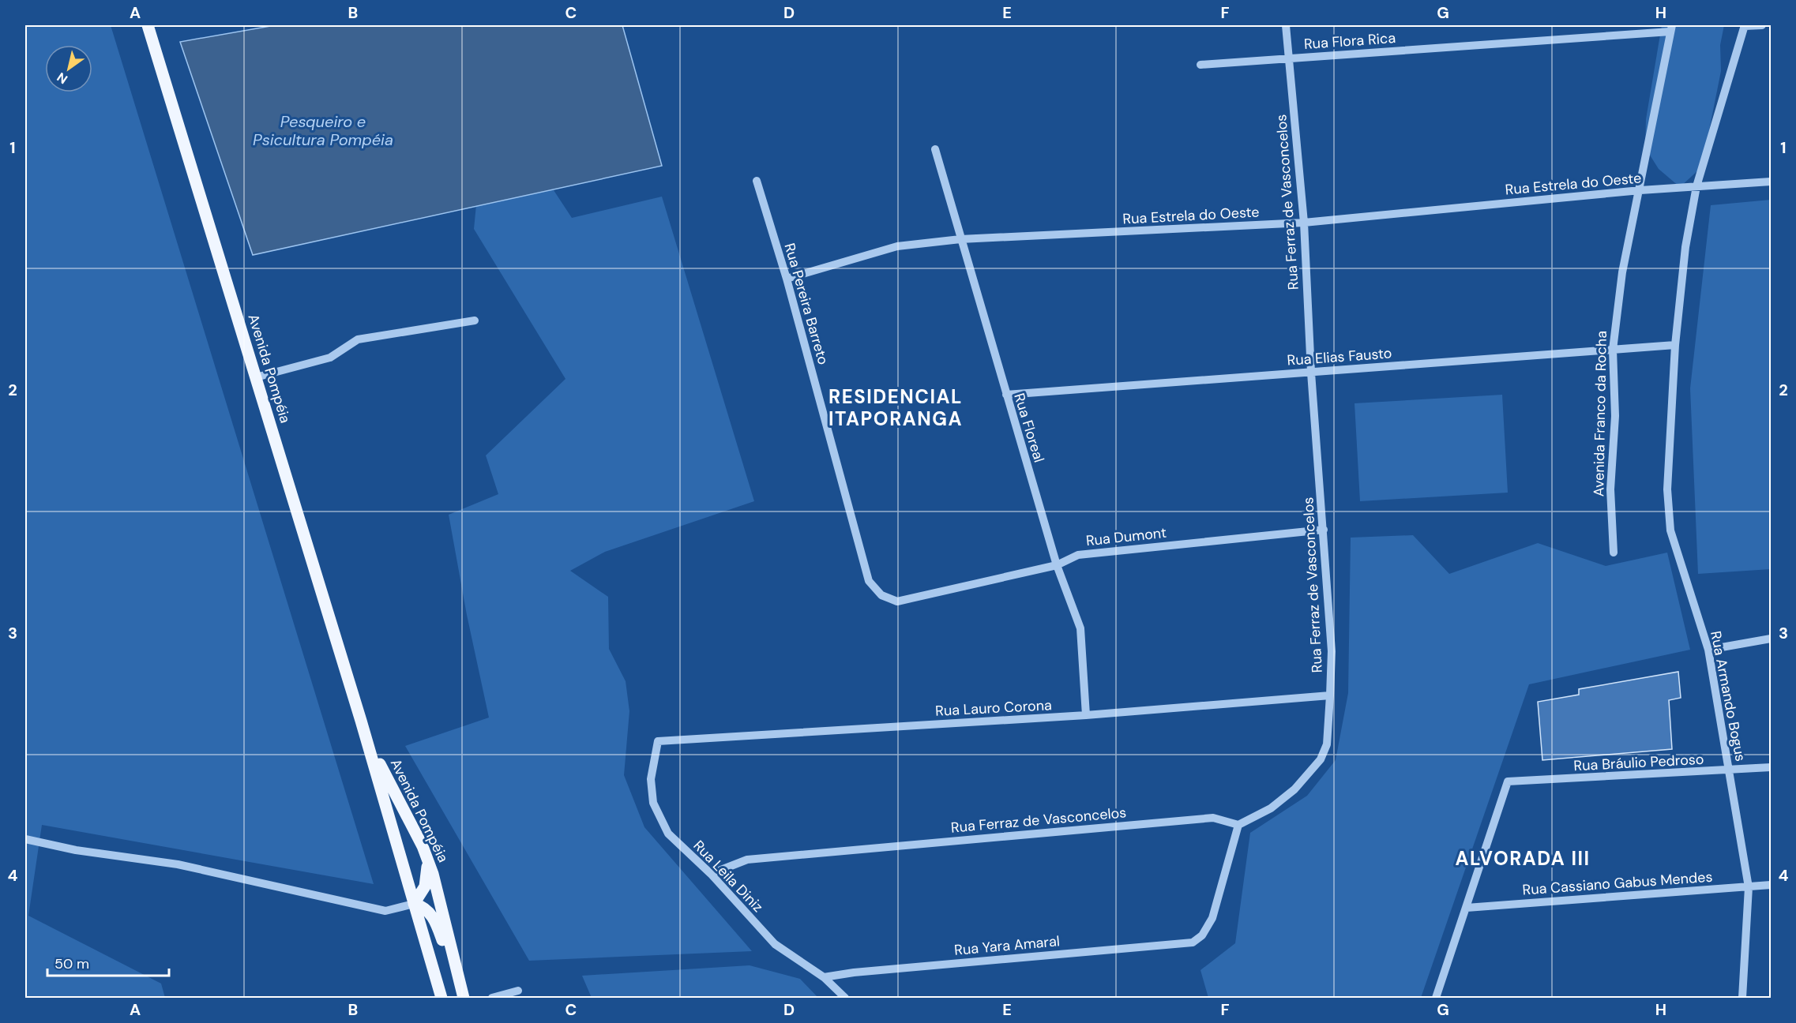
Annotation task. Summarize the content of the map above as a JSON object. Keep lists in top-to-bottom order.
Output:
{
  "streets": {
    "main road": ["Avenida Pompéia"],
    "street": [
      "Rua Flora Rica",
      "Rua Estrela do Oeste",
      "Rua Ferraz de Vasconcelos",
      "Rua Pereira Barreto",
      "Rua Elias Fausto",
      "Avenida Franco da Rocha",
      "Rua Floreal",
      "Rua Dumont",
      "Rua Armando Bogus",
      "Rua Lauro Corona",
      "Rua Bráulio Pedroso",
      "Rua Leila Diniz",
      "Rua Cassiano Gabus Mendes",
      "Rua Yara Amaral"
    ]
  },
  "crossings": [
    ["Rua Flora Rica", "Rua Ferraz de Vasconcelos"],
    ["Rua Flora Rica", "Avenida Franco da Rocha"],
    ["Rua Estrela do Oeste", "Rua Ferraz de Vasconcelos"],
    ["Rua Estrela do Oeste", "Rua Pereira Barreto"],
    ["Rua Estrela do Oeste", "Avenida Franco da Rocha"],
    ["Rua Estrela do Oeste", "Rua Floreal"],
    ["Rua Ferraz de Vasconcelos", "Rua Elias Fausto"],
    ["Rua Ferraz de Vasconcelos", "Rua Dumont"],
    ["Rua Ferraz de Vasconcelos", "Rua Lauro Corona"],
    ["Rua Ferraz de Vasconcelos", "Rua Leila Diniz"],
    ["Rua Ferraz de Vasconcelos", "Rua Yara Amaral"],
    ["Rua Pereira Barreto", "Rua Dumont"],
    ["Rua Elias Fausto", "Avenida Franco da Rocha"],
    ["Rua Elias Fausto", "Rua Floreal"],
    ["Rua Elias Fausto", "Rua Armando Bogus"],
    ["Rua Floreal", "Rua Dumont"],
    ["Rua Floreal", "Rua Lauro Corona"],
    ["Rua Armando Bogus", "Rua Bráulio Pedroso"],
    ["Rua Armando Bogus", "Rua Cassiano Gabus Mendes"],
    ["Rua Lauro Corona", "Rua Leila Diniz"],
    ["Rua Bráulio Pedroso", "Rua Cassiano Gabus Mendes"],
    ["Rua Leila Diniz", "Rua Yara Amaral"]
  ],
  "districts": ["RESIDENCIAL ITAPORANGA", "ALVORADA III"],
  "water": ["Pesqueiro e Psicultura Pompéia"],
  "scale_bar": "50 m",
  "north": "bottom left",
  "grid": {
    "columns": [
      "A",
      "B",
      "C",
      "D",
      "E",
      "F",
      "G",
      "H"
    ],
    "rows": [
      "1",
      "2",
      "3",
      "4"
    ]
  }
}
